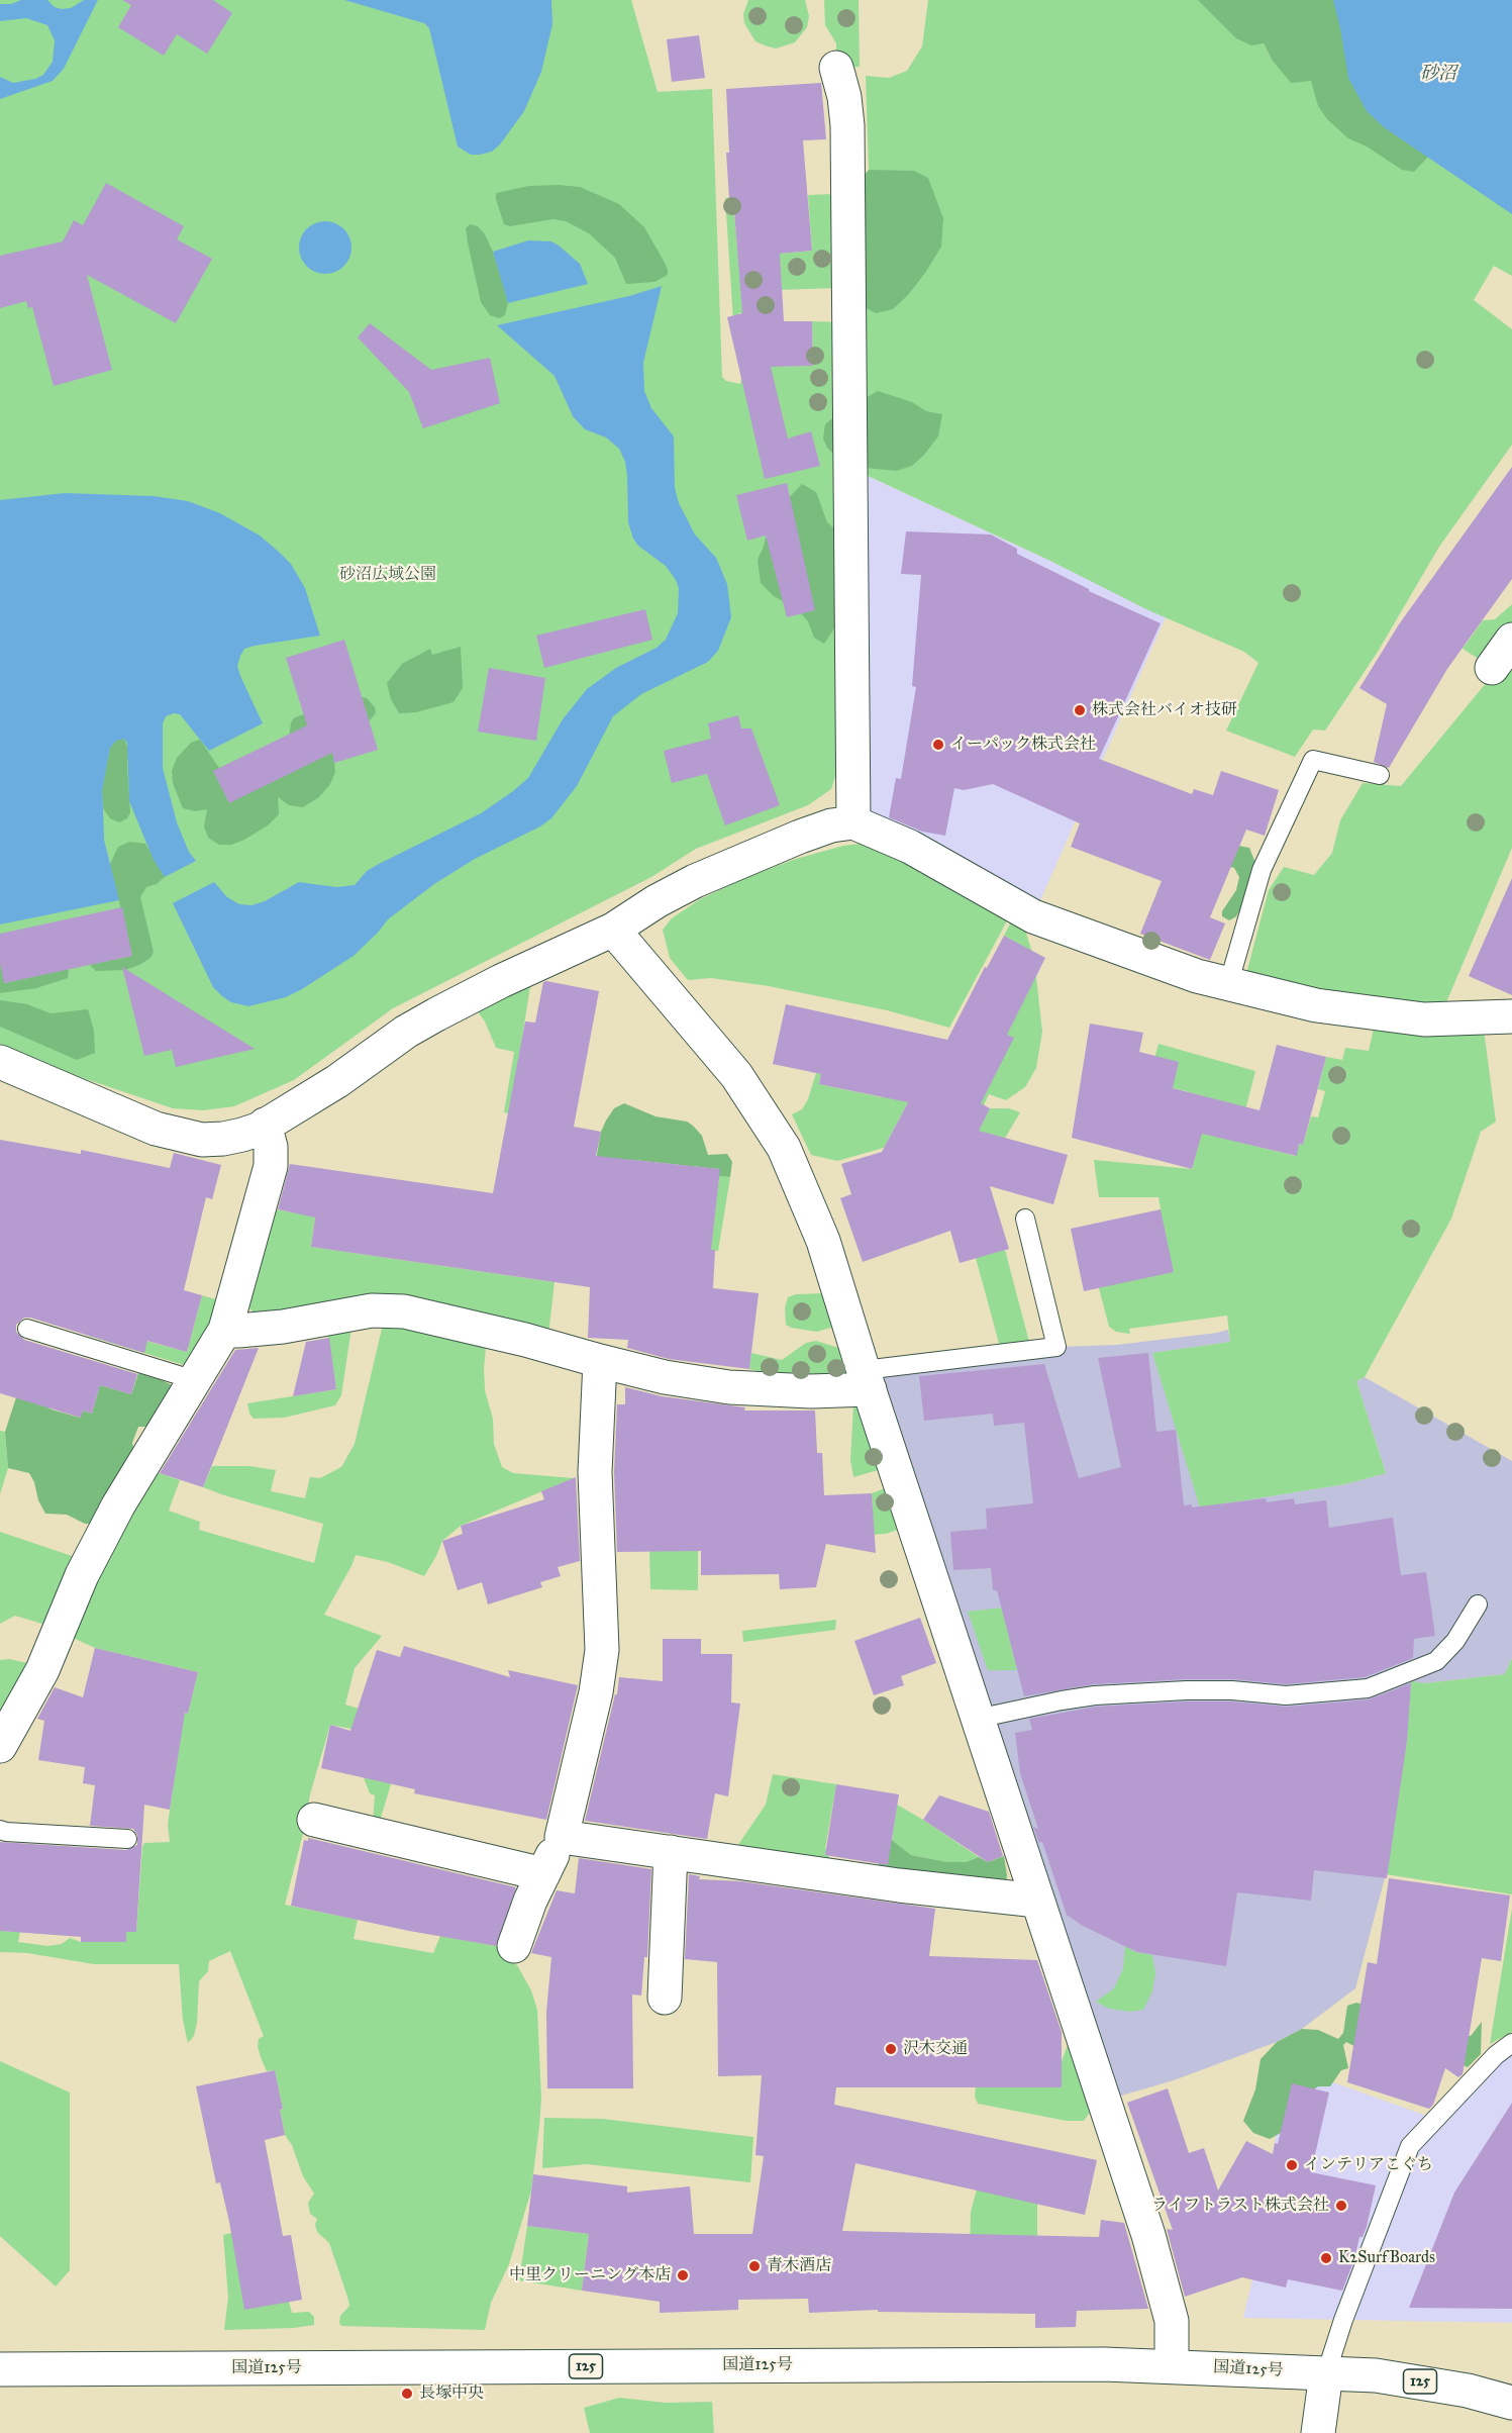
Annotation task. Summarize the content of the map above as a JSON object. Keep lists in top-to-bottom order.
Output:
{
  "streets": {
    "main road": ["国道125号", "125"]
  },
  "water": ["砂沼"],
  "parks": ["砂沼広域公園"],
  "places": [
    "株式会社バイオ技研",
    "イーパック株式会社",
    "沢木交通",
    "インテリアこぐち",
    "ライフトラスト株式会社",
    "K2SurfBoards",
    "青木酒店",
    "中里クリーニング本店",
    "長塚中央"
  ]
}
